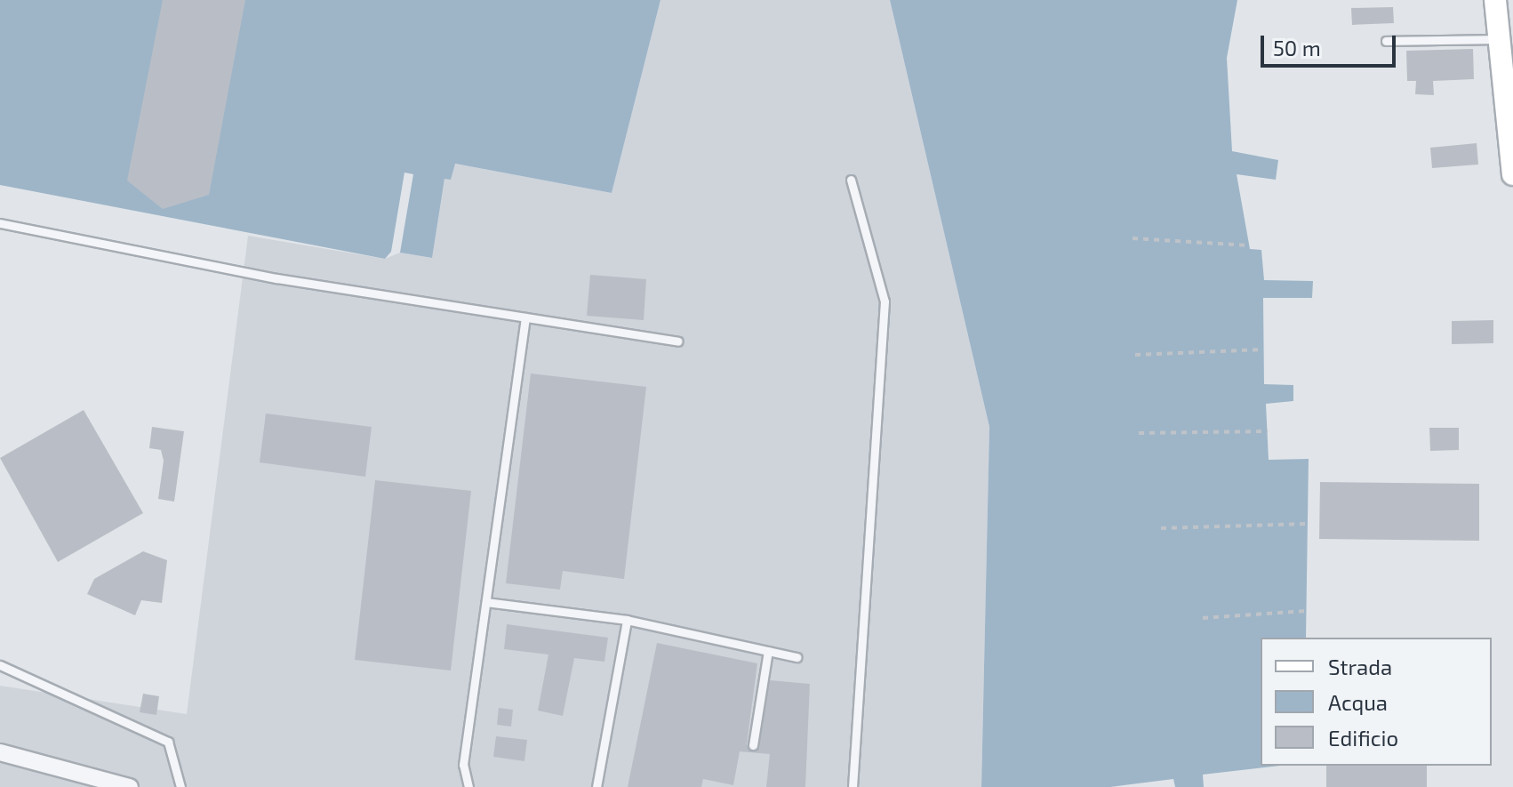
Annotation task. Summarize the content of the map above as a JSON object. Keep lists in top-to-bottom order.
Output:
{
  "legend": ["Strada", "Acqua", "Edificio"],
  "scale_bar": "50 m"
}
